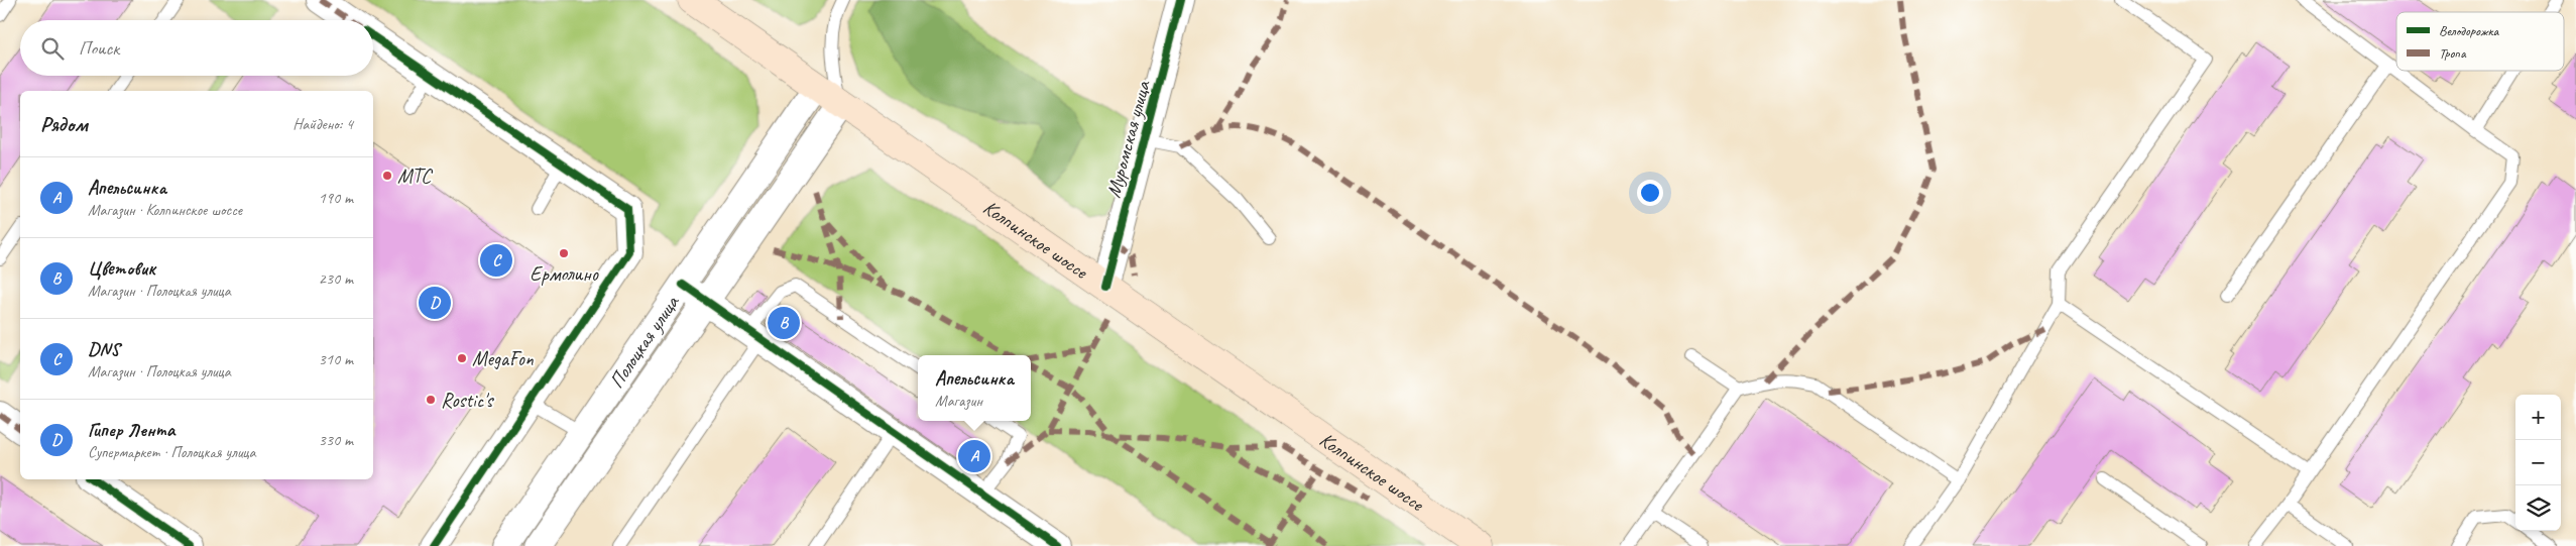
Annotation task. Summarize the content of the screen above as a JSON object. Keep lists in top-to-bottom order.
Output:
{
  "streets": {
    "main road": ["Колпинское шоссе"],
    "street": ["Муромская улица", "Полоцкая улица"]
  },
  "crossings": [
    ["Муромская улица", "Колпинское шоссе"],
    ["Колпинское шоссе", "Полоцкая улица"]
  ],
  "places": [
    "МТС",
    "Ермолино",
    "MegaFon",
    "Rostic's"
  ],
  "legend": ["Велодорожка", "Тропа"],
  "page": {
    "search": "Поиск",
    "heading": ["Рядом", "Найдено: 4"],
    "list": [
      {
        "mark": "A",
        "name": "Апельсинка",
        "note": "Магазин · Колпинское шоссе",
        "value": "190 m"
      },
      {
        "mark": "B",
        "name": "Цветовик",
        "note": "Магазин · Полоцкая улица",
        "value": "230 m"
      },
      {
        "mark": "C",
        "name": "DNS",
        "note": "Магазин · Полоцкая улица",
        "value": "310 m"
      },
      {
        "mark": "D",
        "name": "Гипер Лента",
        "note": "Супермаркет · Полоцкая улица",
        "value": "330 m"
      }
    ],
    "pins": [
      "C",
      "D",
      "B",
      "A"
    ],
    "popup": ["Апельсинка", "Магазин"],
    "map_buttons": ["+", "−"]
  }
}
